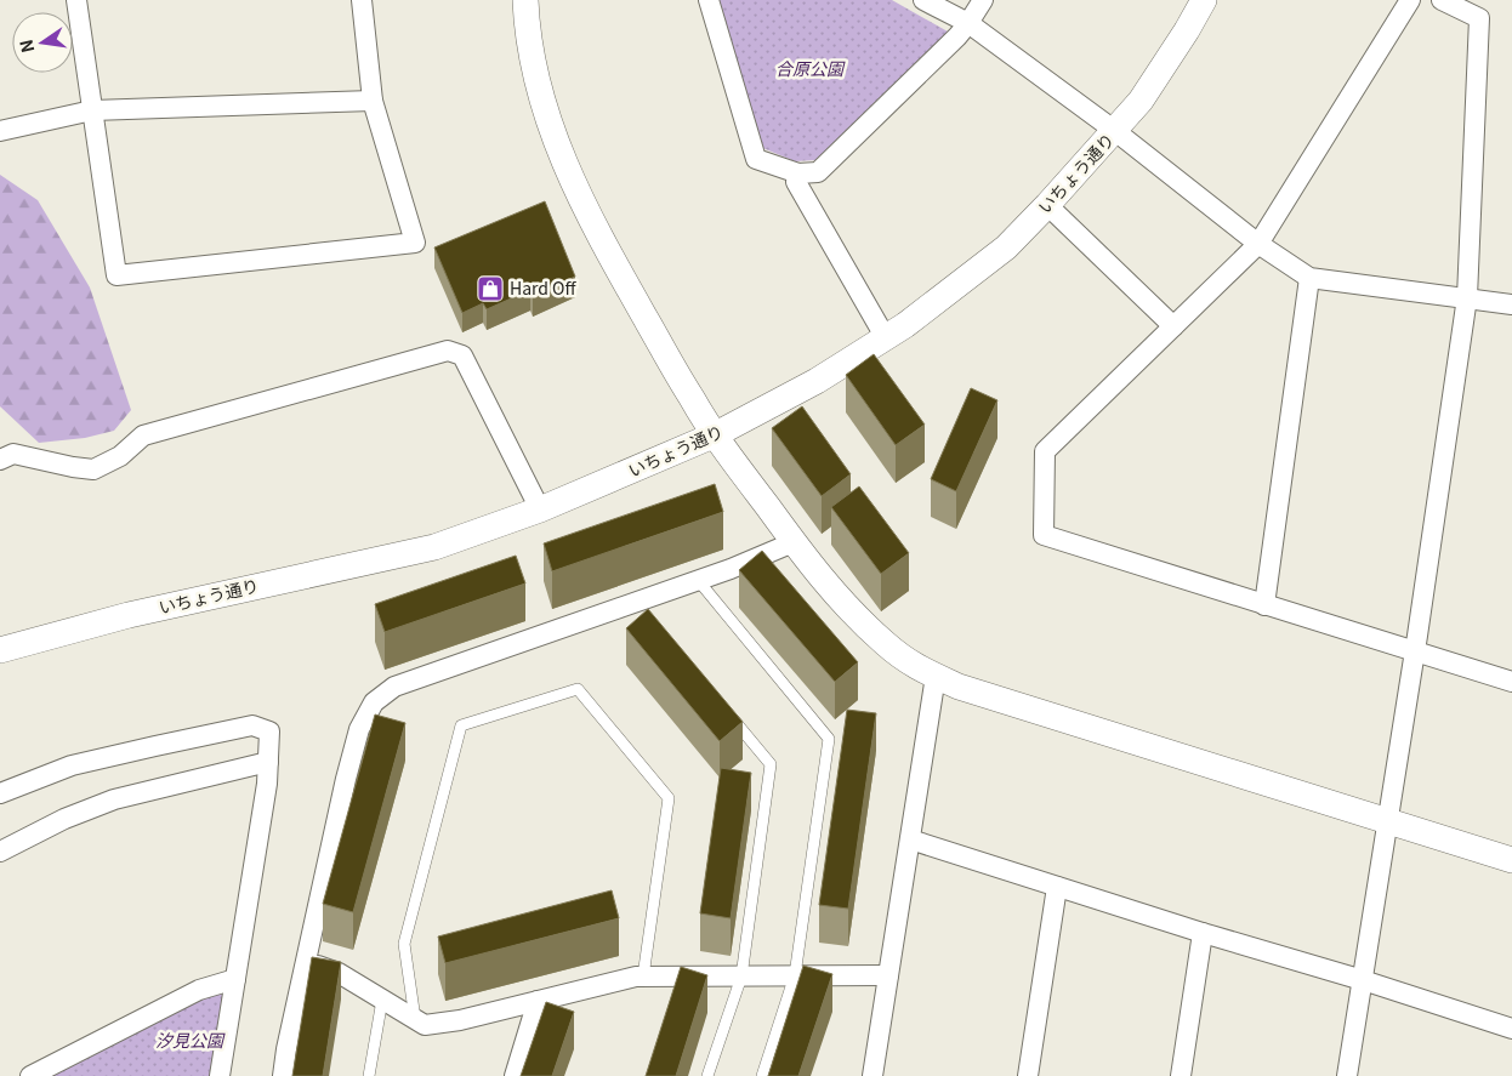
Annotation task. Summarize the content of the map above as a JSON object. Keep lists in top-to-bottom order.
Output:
{
  "streets": {
    "street": ["いちょう通り"]
  },
  "parks": ["合原公園", "汐見公園"],
  "places": {
    "shop": ["Hard Off"]
  },
  "north": "left"
}
